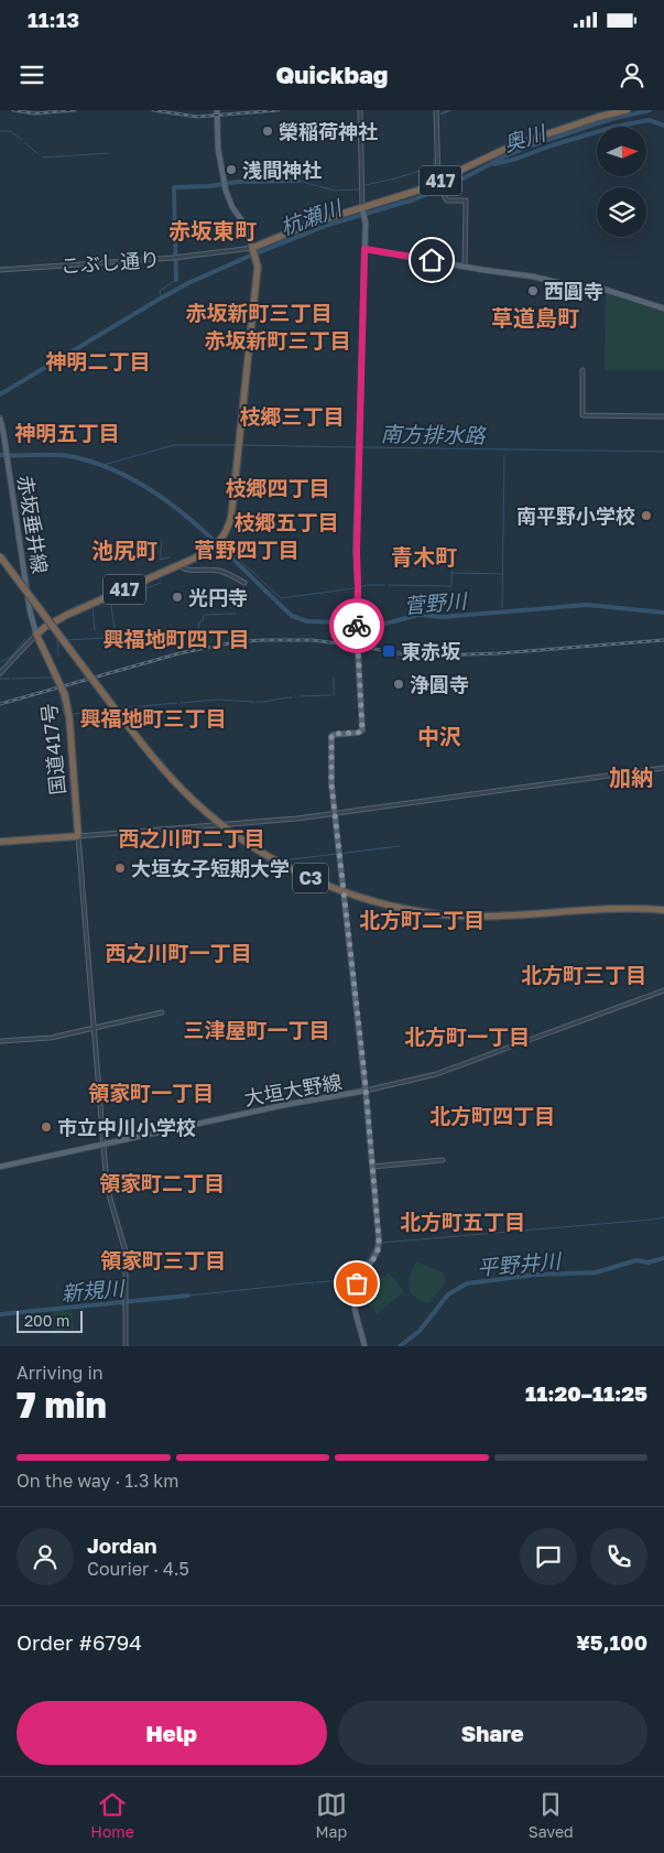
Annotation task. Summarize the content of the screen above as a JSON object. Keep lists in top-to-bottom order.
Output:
{
  "streets": {
    "highway": ["417", "国道417号", "C3"],
    "main road": ["赤坂垂井線", "大垣大野線"],
    "street": ["こぶし通り"]
  },
  "crossings": [
    ["417", "こぶし通り"],
    ["417", "赤坂垂井線"],
    ["417", "国道417号"],
    ["赤坂垂井線", "国道417号"]
  ],
  "districts": [
    "赤坂東町",
    "赤坂新町三丁目",
    "草道島町",
    "赤坂新町三丁目",
    "神明二丁目",
    "枝郷三丁目",
    "神明五丁目",
    "枝郷四丁目",
    "枝郷五丁目",
    "菅野四丁目",
    "池尻町",
    "青木町",
    "興福地町四丁目",
    "興福地町三丁目",
    "中沢",
    "加納",
    "西之川町二丁目",
    "北方町二丁目",
    "西之川町一丁目",
    "北方町三丁目",
    "三津屋町一丁目",
    "北方町一丁目",
    "領家町一丁目",
    "北方町四丁目",
    "領家町二丁目",
    "北方町五丁目",
    "領家町三丁目"
  ],
  "water": [
    "奥川",
    "杭瀬川",
    "南方排水路",
    "菅野川",
    "平野井川",
    "新規川"
  ],
  "places": {
    "other": [
      "榮稲荷神社",
      "浅間神社",
      "西圓寺",
      "南平野小学校",
      "光円寺",
      "浄圓寺",
      "大垣女子短期大学",
      "市立中川小学校"
    ],
    "transit": ["東赤坂"]
  },
  "scale_bar": "200 m",
  "north": "right",
  "page": {
    "status": "11:13",
    "header": "Quickbag",
    "scale": "200 m",
    "heading": ["7 min", "Arriving in", "11:20–11:25"],
    "panel": [
      "Jordan",
      "Courier · 4.5",
      "Order #6794",
      "¥5,100"
    ],
    "bar": "On the way · 1.3 km",
    "buttons": ["Help", "Share"],
    "tabs": ["Home", "Map", "Saved"]
  }
}
